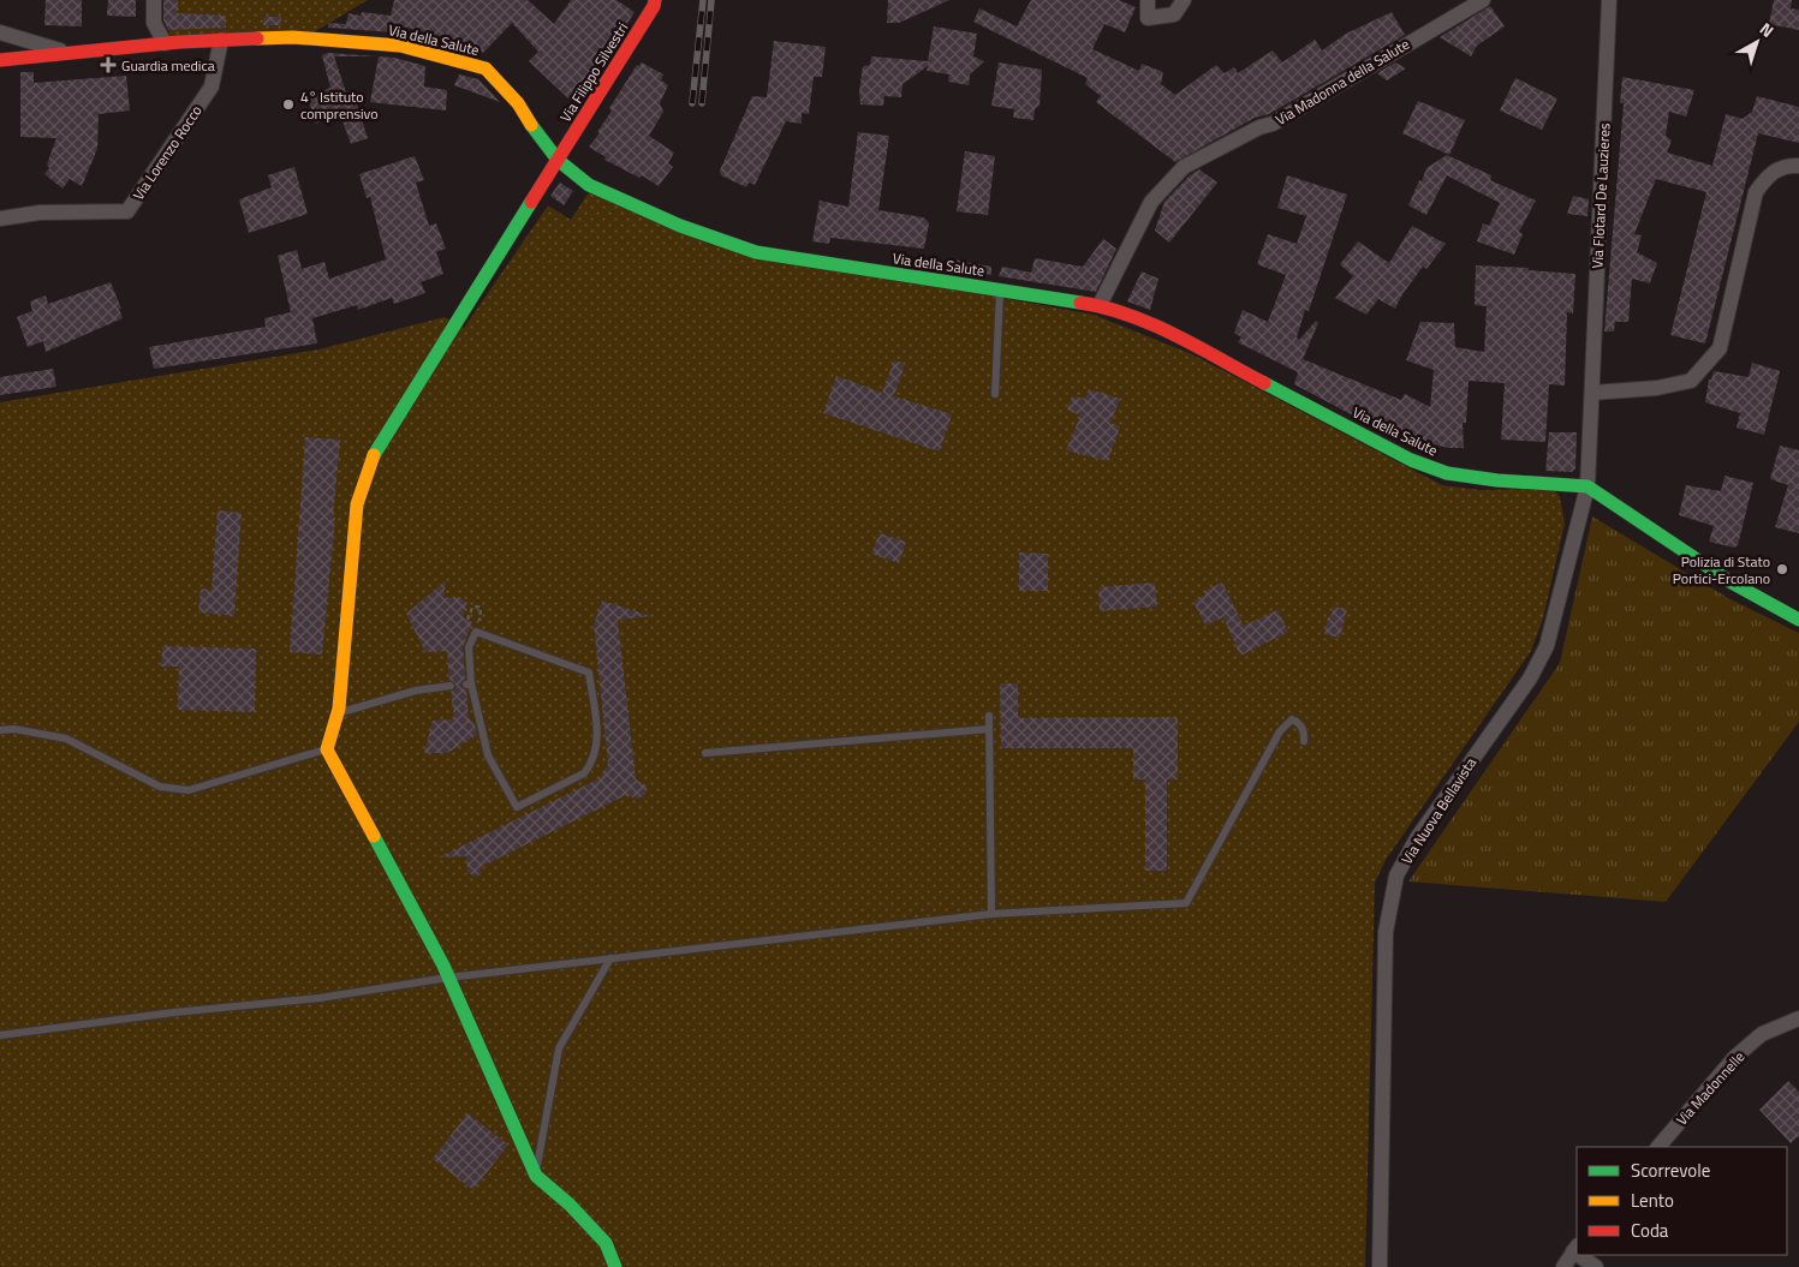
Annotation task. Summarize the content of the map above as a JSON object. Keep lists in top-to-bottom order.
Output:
{
  "streets": {
    "street": [
      "Via della Salute",
      "Via Filippo Silvestri",
      "Via Madonna della Salute",
      "Via Lorenzo Rocco",
      "Via Flotard De Lauzieres",
      "Via Nuova Bellavista",
      "Via Madonnelle"
    ]
  },
  "crossings": [
    ["Via della Salute", "Via Filippo Silvestri"],
    ["Via della Salute", "Via Madonna della Salute"],
    ["Via della Salute", "Via Lorenzo Rocco"],
    ["Via della Salute", "Via Flotard De Lauzieres"],
    ["Via della Salute", "Via Nuova Bellavista"],
    ["Via Flotard De Lauzieres", "Via Nuova Bellavista"]
  ],
  "places": {
    "health": ["Guardia medica"],
    "other": ["4° Istituto comprensivo", "Polizia di Stato Portici-Ercolano"]
  },
  "legend": ["Scorrevole", "Lento", "Coda"],
  "north": "top right"
}
